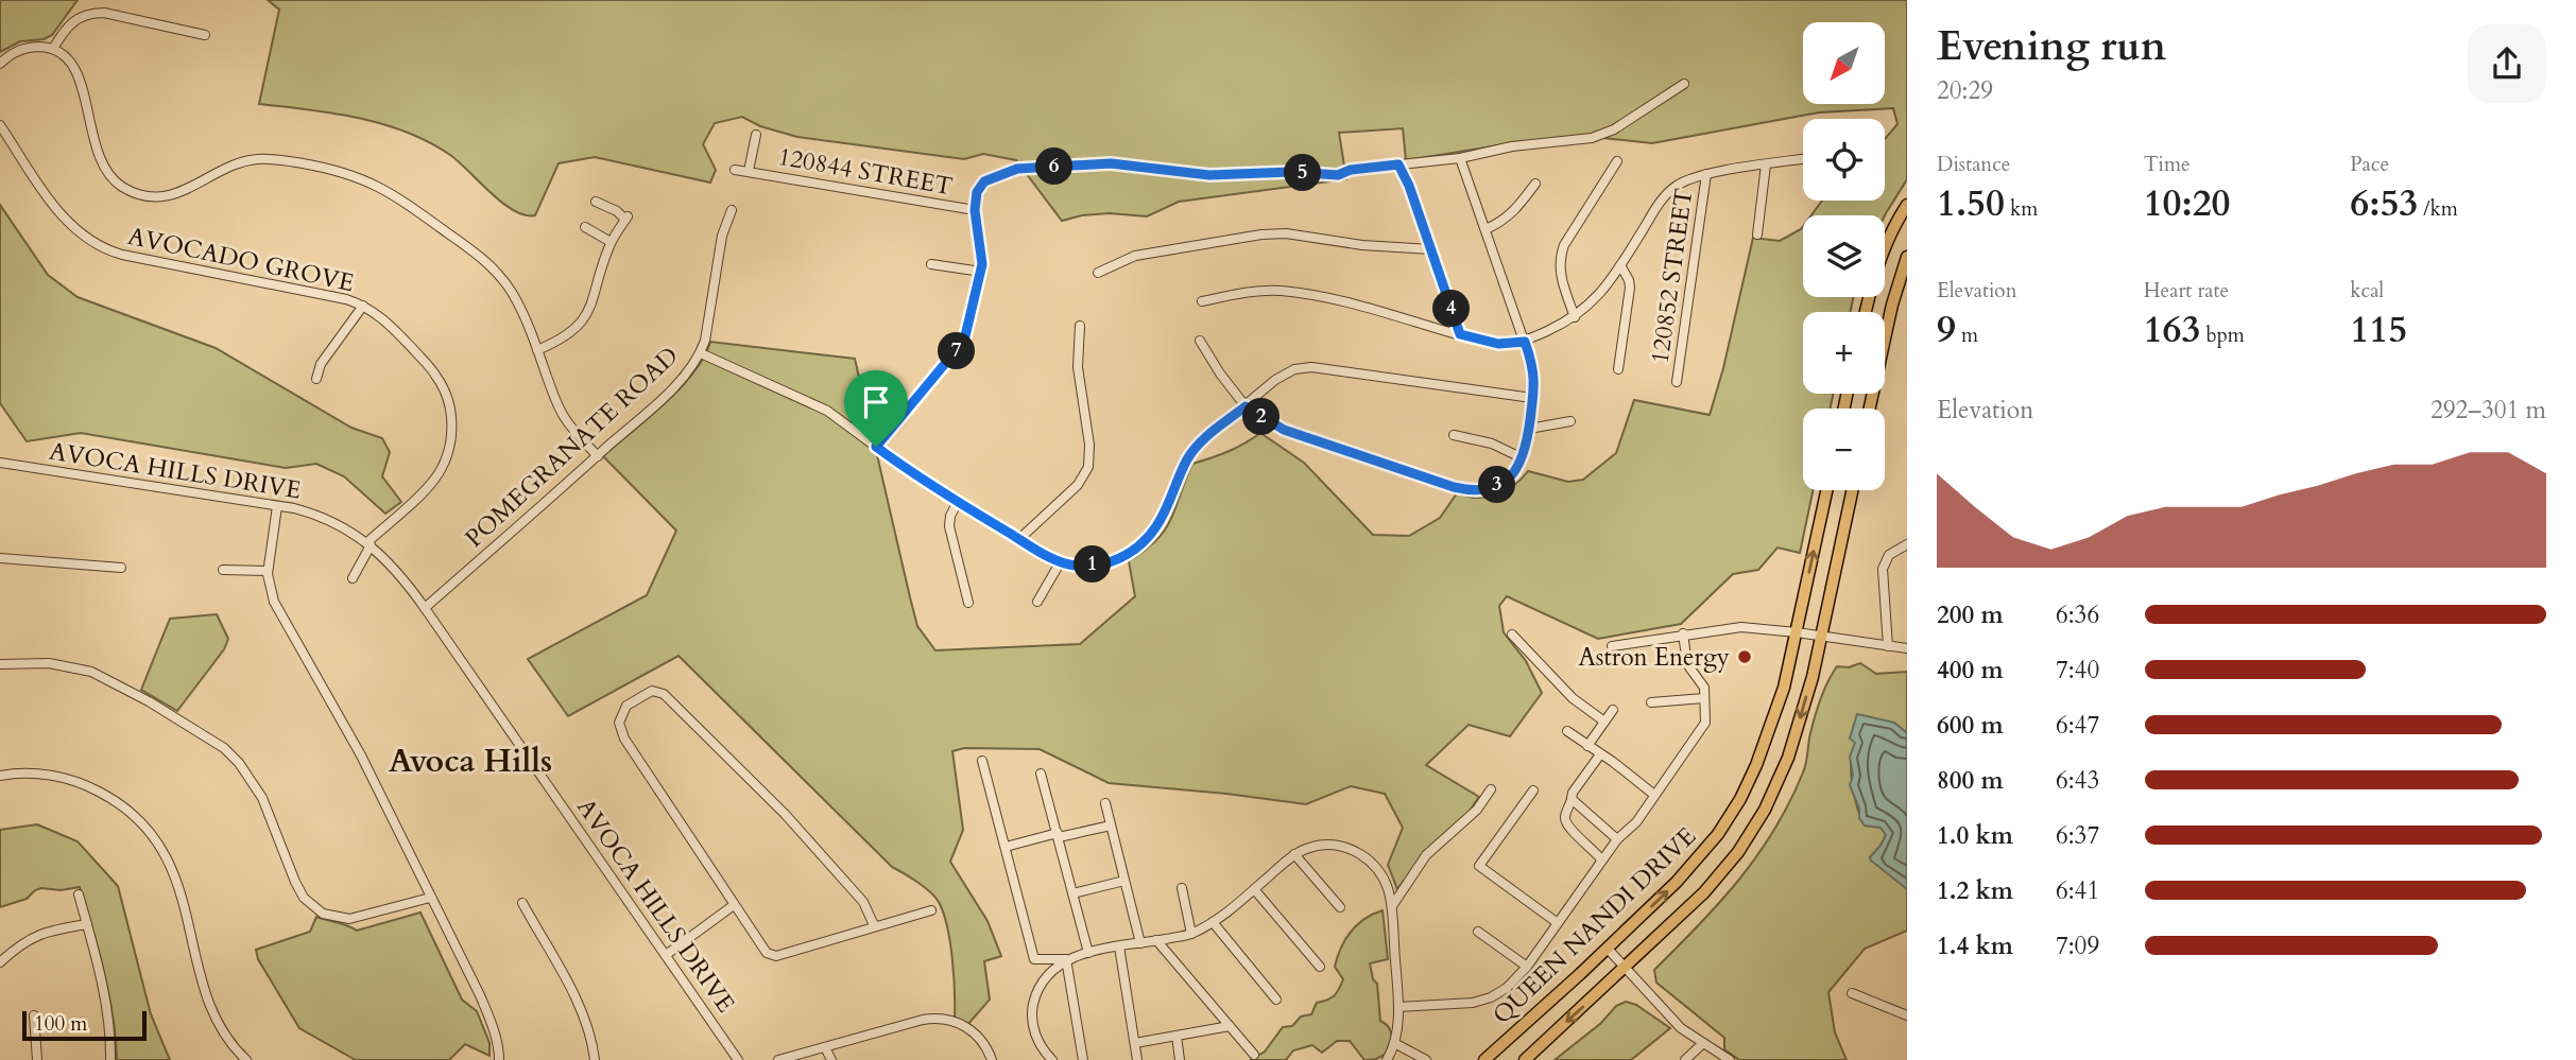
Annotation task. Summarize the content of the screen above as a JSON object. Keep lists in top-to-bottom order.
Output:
{
  "streets": {
    "main road": ["QUEEN NANDI DRIVE"],
    "street": [
      "120844 STREET",
      "AVOCADO GROVE",
      "120852 STREET",
      "POMEGRANATE ROAD",
      "AVOCA HILLS DRIVE"
    ]
  },
  "crossings": [
    ["AVOCADO GROVE", "POMEGRANATE ROAD"],
    ["AVOCADO GROVE", "AVOCA HILLS DRIVE"],
    ["POMEGRANATE ROAD", "AVOCA HILLS DRIVE"]
  ],
  "districts": ["Avoca Hills"],
  "places": ["Astron Energy"],
  "scale_bar": "100 m",
  "north": "bottom left",
  "page": {
    "heading": ["Evening run", "20:29"],
    "map_buttons": ["+", "−"],
    "stats": [
      ["Distance", "1.50 km"],
      ["Time", "10:20"],
      ["Pace", "6:53 /km"],
      ["Elevation", "9 m"],
      ["Heart rate", "163 bpm"],
      ["kcal", "115"]
    ],
    "pins": [
      "6",
      "5",
      "4",
      "7",
      "2",
      "3",
      "1"
    ],
    "chart": ["Elevation", "292–301 m"],
    "list": [
      {
        "name": "200 m",
        "note": "6:36"
      },
      {
        "name": "400 m",
        "note": "7:40"
      },
      {
        "name": "600 m",
        "note": "6:47"
      },
      {
        "name": "800 m",
        "note": "6:43"
      },
      {
        "name": "1.0 km",
        "note": "6:37"
      },
      {
        "name": "1.2 km",
        "note": "6:41"
      },
      {
        "name": "1.4 km",
        "note": "7:09"
      }
    ],
    "scale": "100 m"
  }
}
